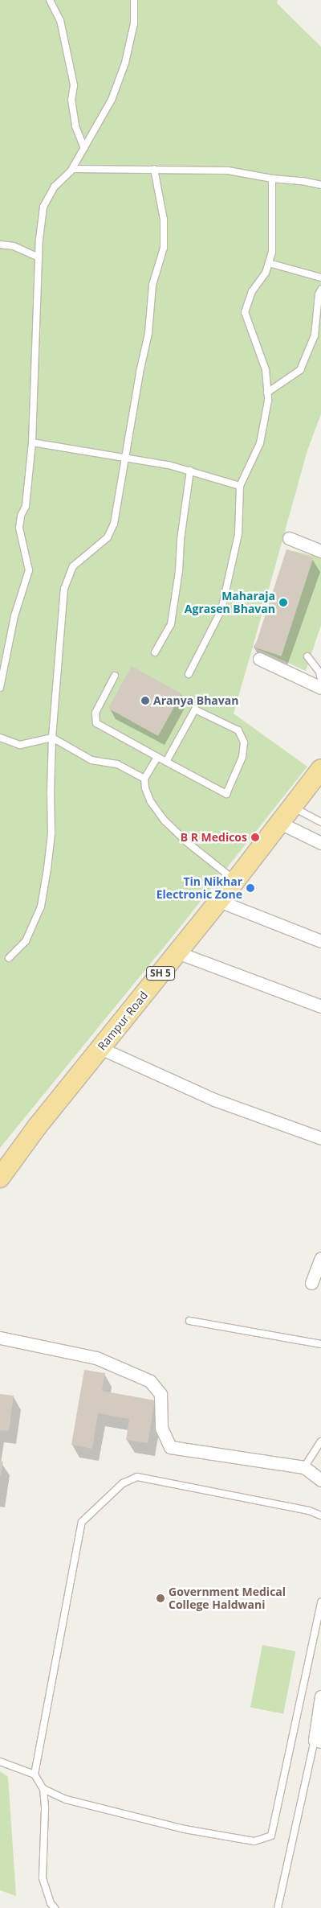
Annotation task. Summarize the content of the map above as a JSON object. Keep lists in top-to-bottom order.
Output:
{
  "streets": {
    "main road": ["SH 5", "Rampur Road"]
  },
  "places": [
    "Maharaja Agrasen Bhavan",
    "Aranya Bhavan",
    "B R Medicos",
    "Tin Nikhar Electronic Zone",
    "Government Medical College Haldwani"
  ]
}
